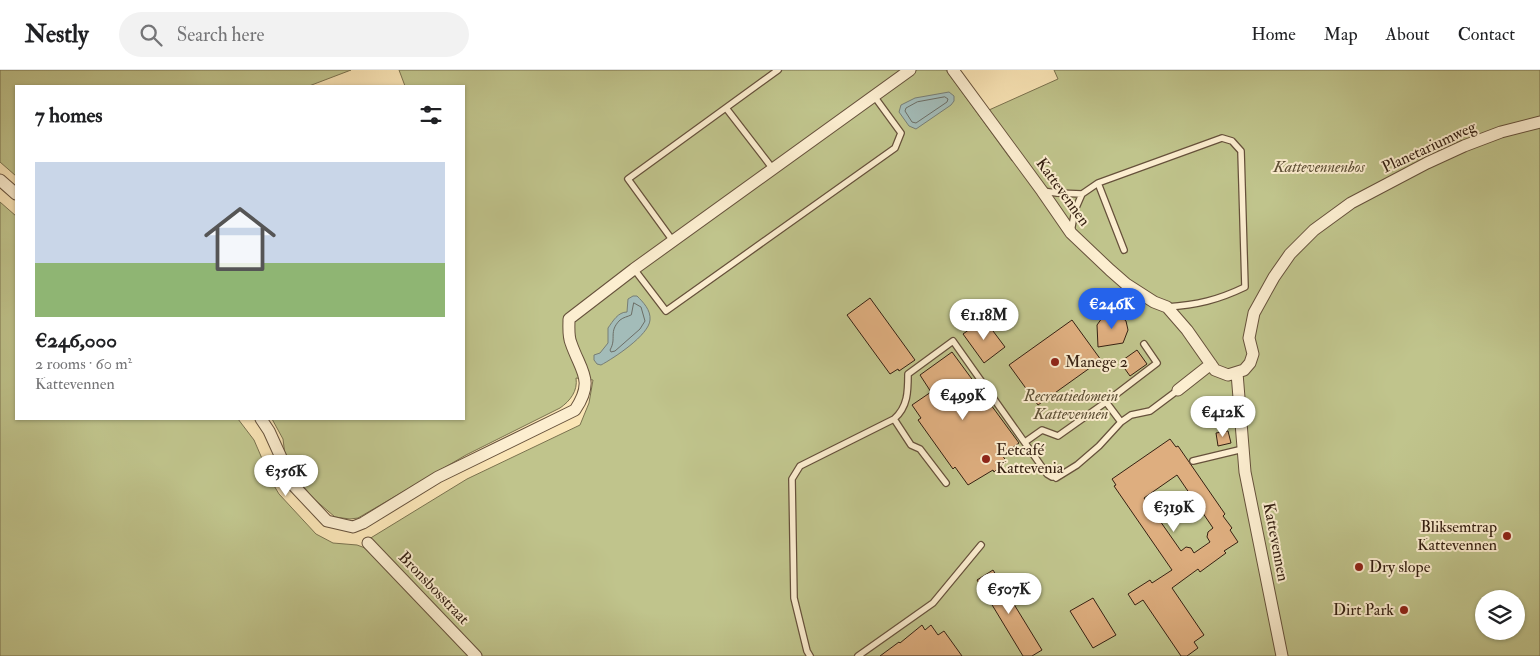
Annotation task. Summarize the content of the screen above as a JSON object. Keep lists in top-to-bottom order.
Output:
{
  "streets": {
    "street": ["Planetariumweg", "Kattevennen", "Bronsbosstraat"]
  },
  "crossings": [
    ["Planetariumweg", "Kattevennen"]
  ],
  "parks": ["Kattevennenbos", "Recreatiedomein Kattevennen"],
  "places": [
    "Manege 2",
    "Eetcafé Kattevenia",
    "Bliksemtrap Kattevennen",
    "Dry slope",
    "Dirt Park"
  ],
  "page": {
    "header": "Nestly",
    "search": "Search here",
    "nav": [
      "Home",
      "Map",
      "About",
      "Contact"
    ],
    "heading": "7 homes",
    "list": [
      {
        "name": "€246,000",
        "note": "2 rooms · 60 m² · Kattevennen"
      }
    ],
    "price": [
      "€246K",
      "€1.18M",
      "€499K",
      "€412K",
      "€356K",
      "€319K",
      "€507K"
    ]
  }
}
